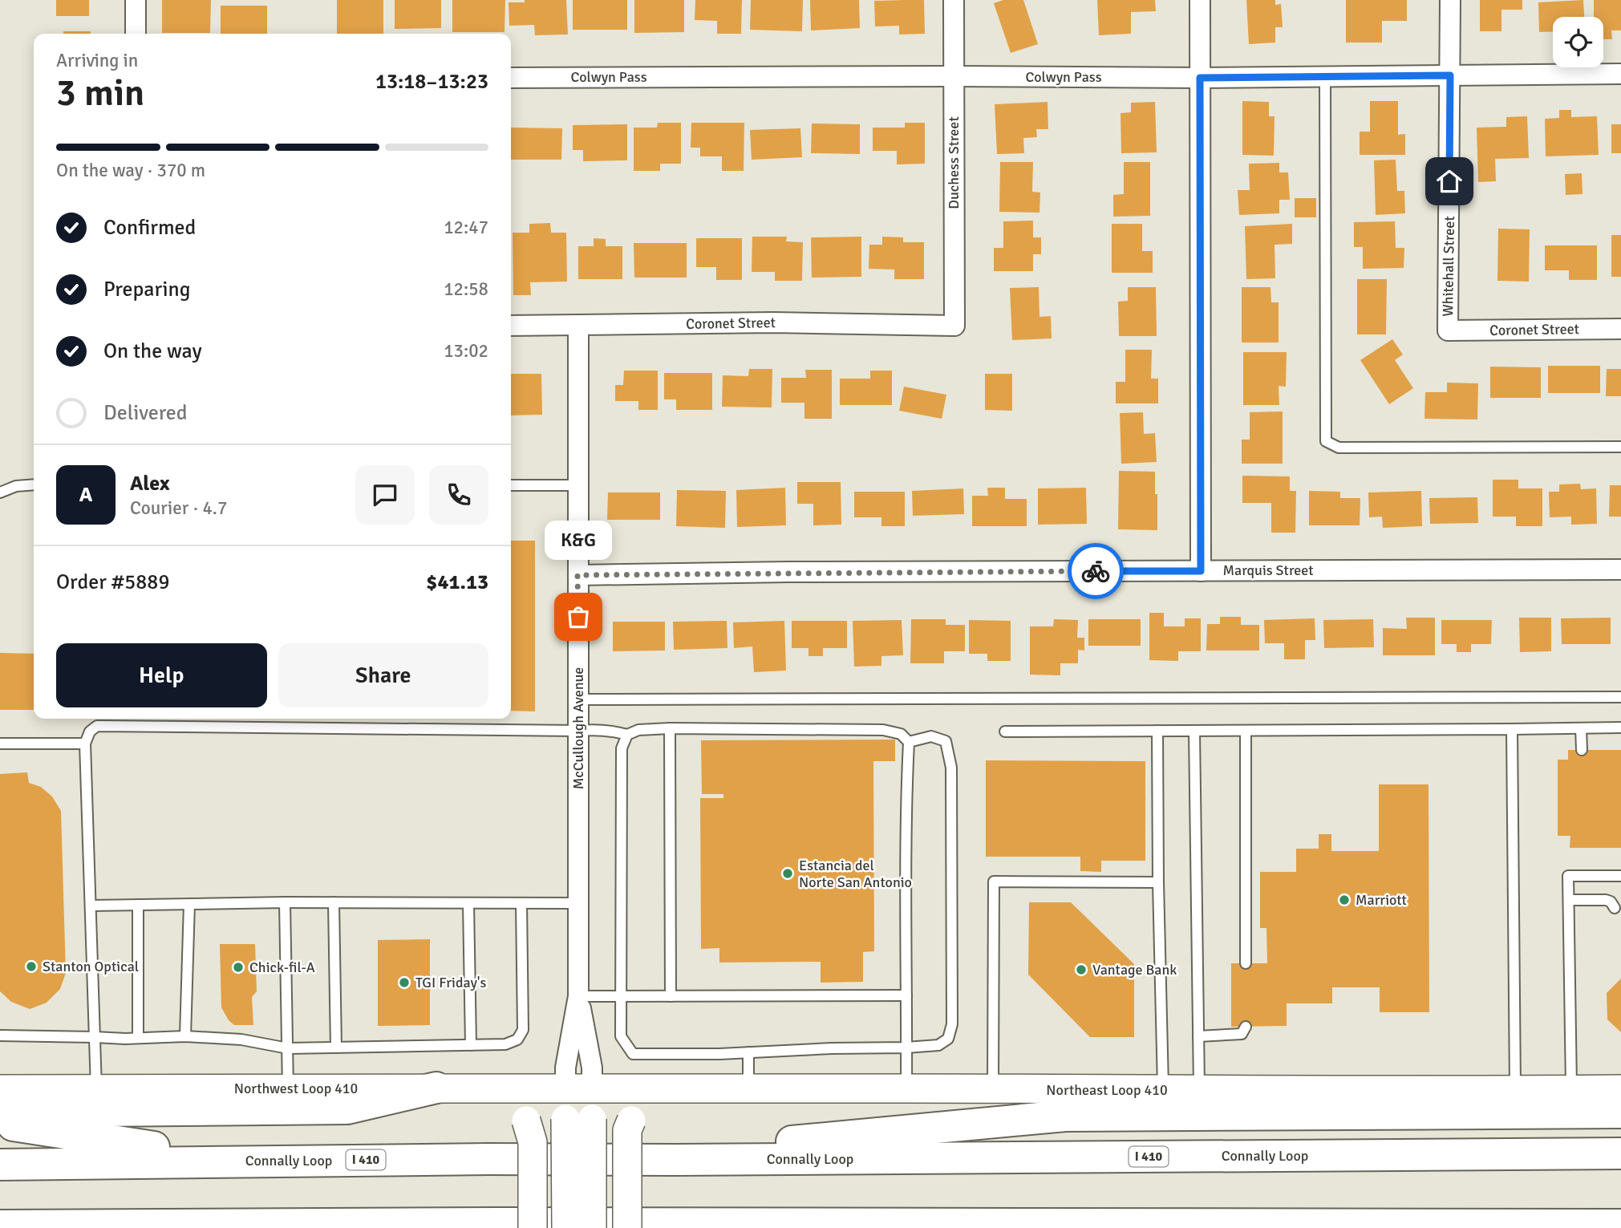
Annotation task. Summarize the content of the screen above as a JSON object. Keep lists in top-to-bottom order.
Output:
{
  "streets": {
    "highway": ["Connally Loop", "I 410"],
    "main road": ["McCullough Avenue", "Northwest Loop 410", "Northeast Loop 410"],
    "street": [
      "Colwyn Pass",
      "Duchess Street",
      "Whitehall Street",
      "Coronet Street",
      "Marquis Street"
    ]
  },
  "crossings": [
    ["Colwyn Pass", "Duchess Street"],
    ["Colwyn Pass", "Whitehall Street"],
    ["Duchess Street", "Coronet Street"],
    ["Whitehall Street", "Coronet Street"],
    ["Coronet Street", "McCullough Avenue"],
    ["Marquis Street", "McCullough Avenue"],
    ["McCullough Avenue", "Northwest Loop 410"],
    ["McCullough Avenue", "Northeast Loop 410"],
    ["Northwest Loop 410", "Northeast Loop 410"]
  ],
  "places": [
    "K&G",
    "Estancia del Norte San Antonio",
    "Marriott",
    "Stanton Optical",
    "Chick-fil-A",
    "Vantage Bank",
    "TGI Friday's"
  ],
  "page": {
    "heading": ["3 min", "Arriving in", "13:18–13:23"],
    "panel": [
      "Alex",
      "Courier · 4.7",
      "Order #5889",
      "$41.13"
    ],
    "bar": "On the way · 370 m",
    "list": [
      ["Confirmed", "12:47"],
      ["Preparing", "12:58"],
      ["On the way", "13:02"],
      "Delivered"
    ],
    "round": "A",
    "bubble": "K&G",
    "buttons": ["Help", "Share"]
  }
}
